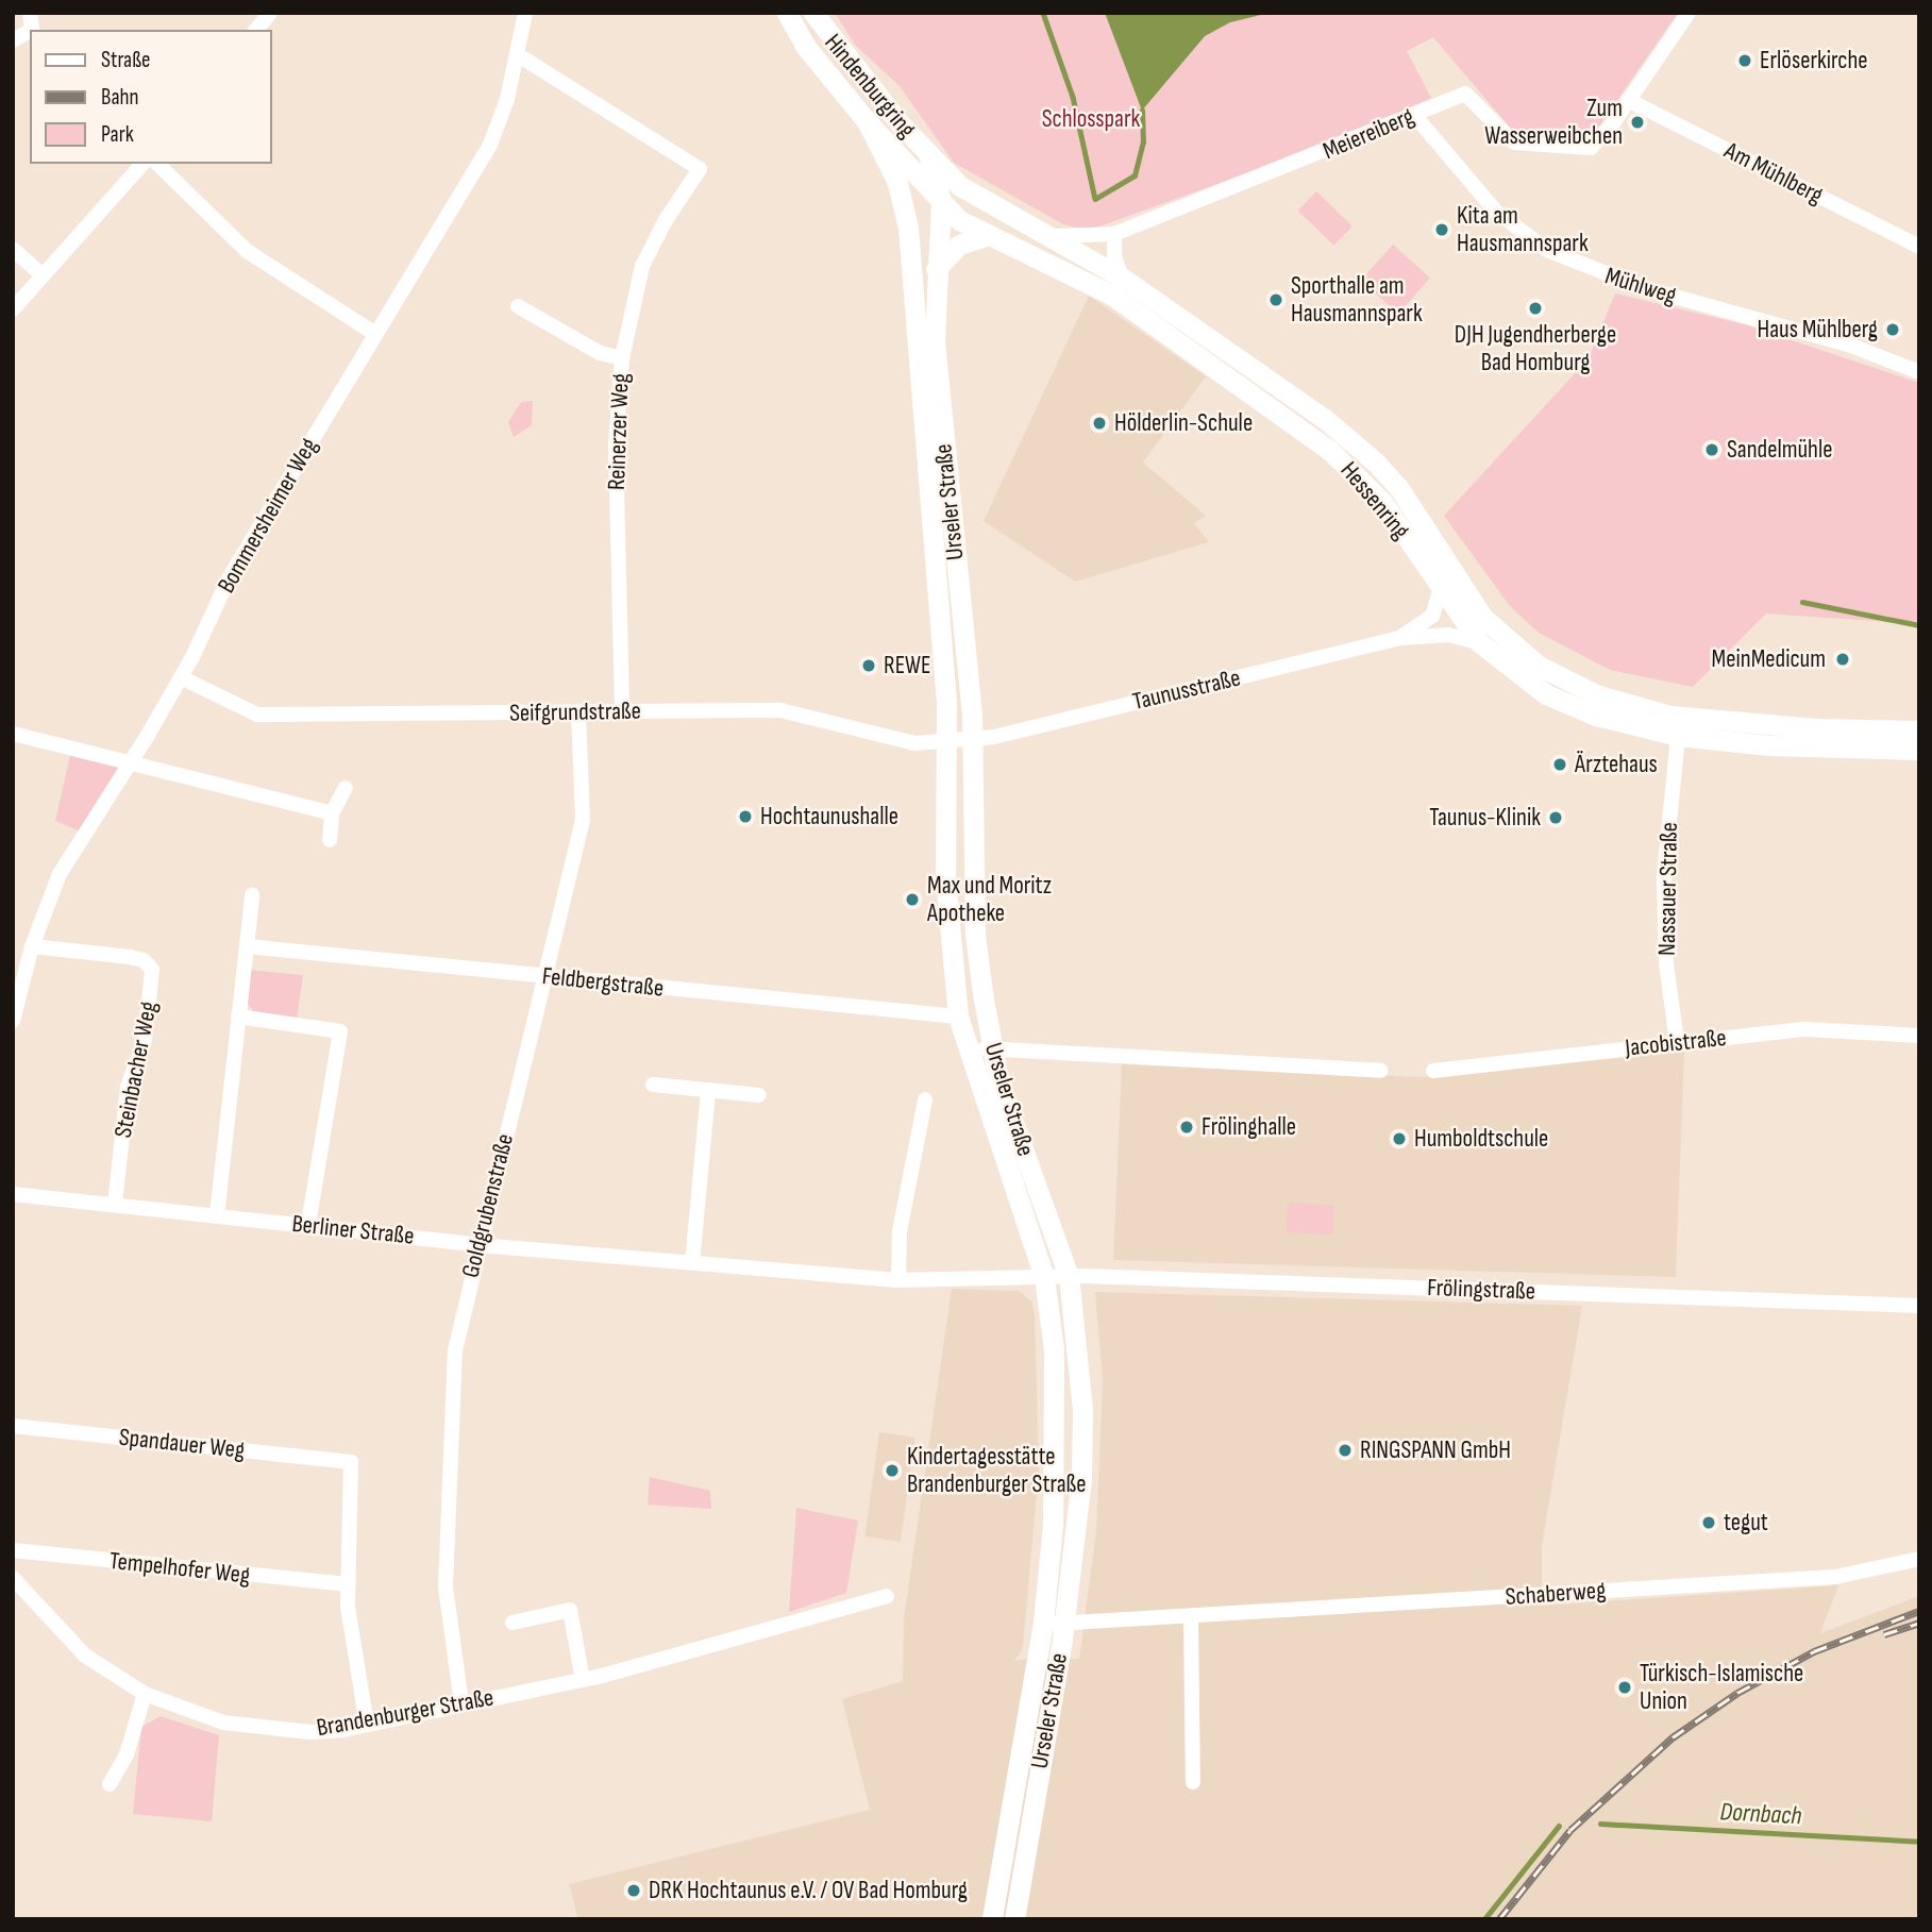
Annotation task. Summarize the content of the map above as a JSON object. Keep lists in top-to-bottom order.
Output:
{
  "streets": {
    "street": [
      "Hindenburgring",
      "Meiereiberg",
      "Am Mühlberg",
      "Mühlweg",
      "Reinerzer Weg",
      "Hessenring",
      "Urseler Straße",
      "Bommersheimer Weg",
      "Taunusstraße",
      "Seifgrundstraße",
      "Nassauer Straße",
      "Feldbergstraße",
      "Jacobistraße",
      "Steinbacher Weg",
      "Goldgrubenstraße",
      "Berliner Straße",
      "Frölingstraße",
      "Spandauer Weg",
      "Tempelhofer Weg",
      "Schaberweg",
      "Brandenburger Straße"
    ]
  },
  "crossings": [
    ["Hindenburgring", "Hessenring"],
    ["Hindenburgring", "Urseler Straße"],
    ["Meiereiberg", "Am Mühlberg"],
    ["Meiereiberg", "Mühlweg"],
    ["Meiereiberg", "Hessenring"],
    ["Reinerzer Weg", "Bommersheimer Weg"],
    ["Reinerzer Weg", "Seifgrundstraße"],
    ["Hessenring", "Urseler Straße"],
    ["Hessenring", "Taunusstraße"],
    ["Hessenring", "Nassauer Straße"],
    ["Urseler Straße", "Taunusstraße"],
    ["Urseler Straße", "Seifgrundstraße"],
    ["Urseler Straße", "Feldbergstraße"],
    ["Urseler Straße", "Berliner Straße"],
    ["Urseler Straße", "Frölingstraße"],
    ["Urseler Straße", "Schaberweg"],
    ["Bommersheimer Weg", "Seifgrundstraße"],
    ["Bommersheimer Weg", "Steinbacher Weg"],
    ["Taunusstraße", "Seifgrundstraße"],
    ["Seifgrundstraße", "Goldgrubenstraße"],
    ["Nassauer Straße", "Jacobistraße"],
    ["Feldbergstraße", "Goldgrubenstraße"],
    ["Steinbacher Weg", "Berliner Straße"],
    ["Goldgrubenstraße", "Berliner Straße"],
    ["Goldgrubenstraße", "Brandenburger Straße"],
    ["Berliner Straße", "Frölingstraße"],
    ["Spandauer Weg", "Tempelhofer Weg"]
  ],
  "water": ["Dornbach"],
  "parks": ["Schlosspark"],
  "places": [
    "Erlöserkirche",
    "Zum Wasserweibchen",
    "Kita am Hausmannspark",
    "Sporthalle am Hausmannspark",
    "DJH Jugendherberge Bad Homburg",
    "Haus Mühlberg",
    "Hölderlin-Schule",
    "Sandelmühle",
    "MeinMedicum",
    "REWE",
    "Ärztehaus",
    "Hochtaunushalle",
    "Taunus-Klinik",
    "Max und Moritz Apotheke",
    "Frölinghalle",
    "Humboldtschule",
    "RINGSPANN GmbH",
    "Kindertagesstätte Brandenburger Straße",
    "tegut",
    "Türkisch-Islamische Union",
    "DRK Hochtaunus e.V. / OV Bad Homburg"
  ],
  "legend": ["Straße", "Bahn", "Park"]
}
